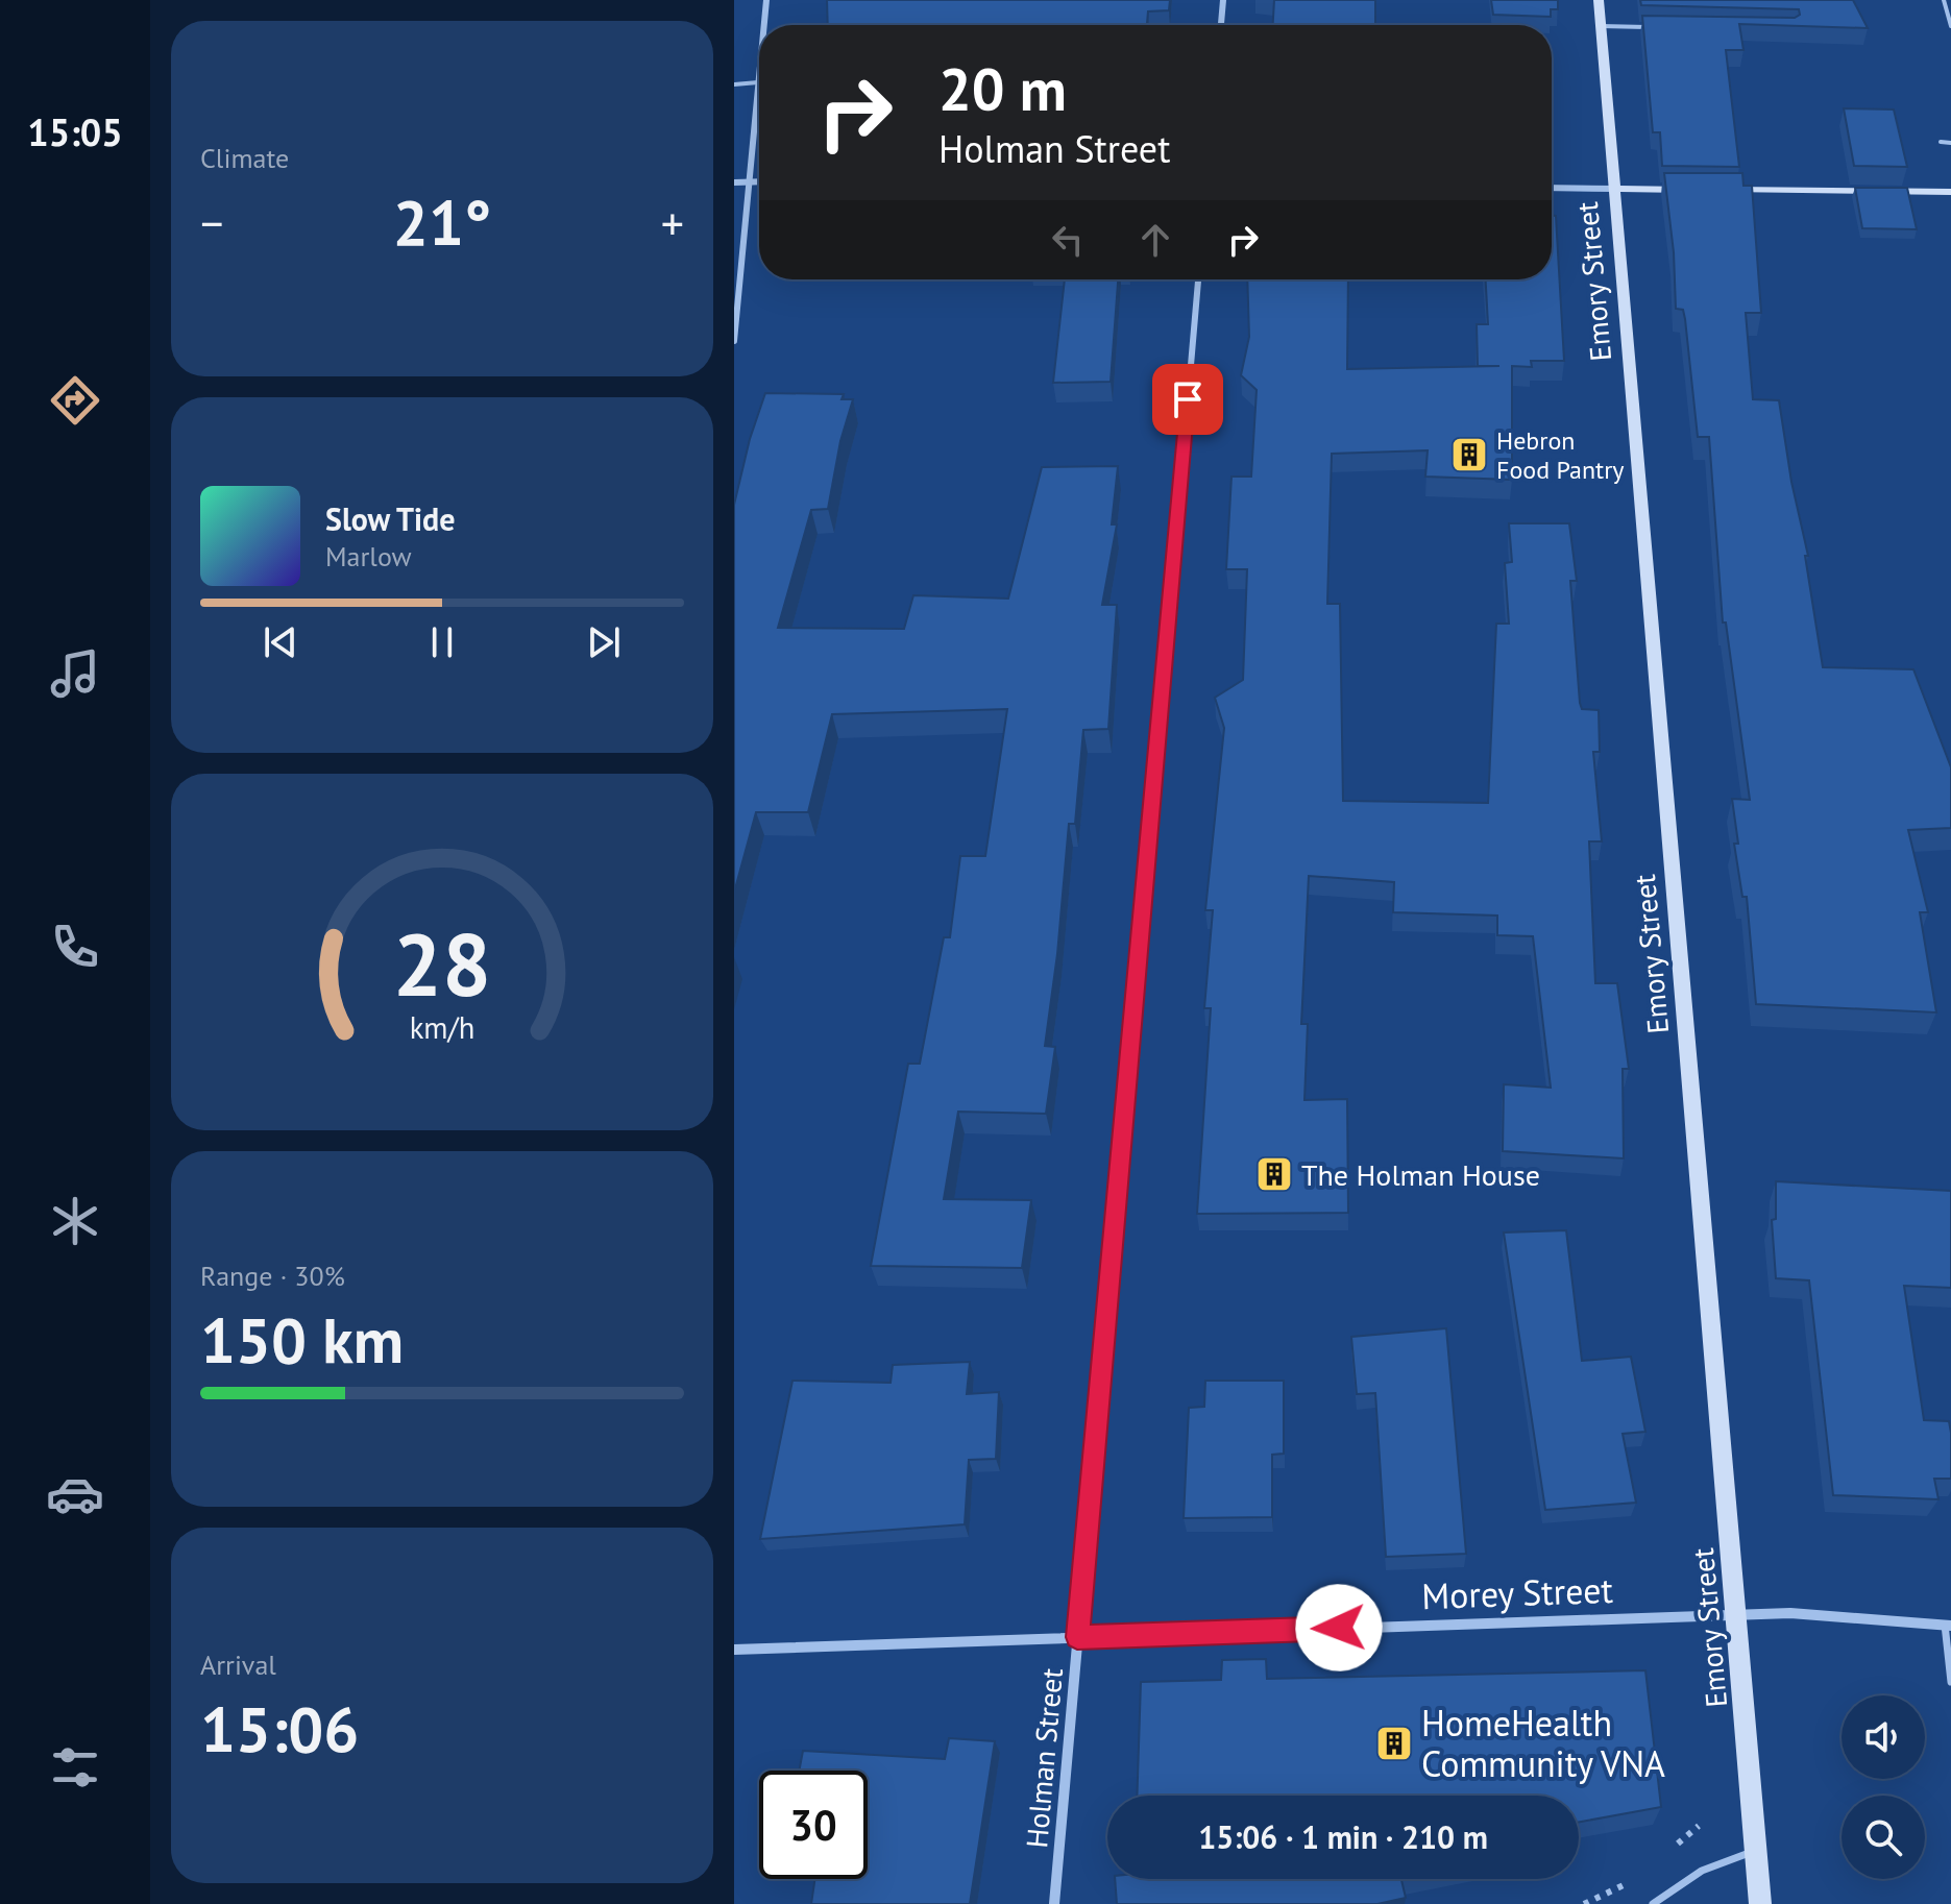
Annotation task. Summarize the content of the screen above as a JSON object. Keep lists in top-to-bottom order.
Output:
{
  "streets": {
    "main road": ["Emory Street"],
    "street": ["Morey Street", "Holman Street"]
  },
  "crossings": [
    ["Emory Street", "Morey Street"],
    ["Morey Street", "Holman Street"]
  ],
  "places": {
    "building": ["Hebron Food Pantry", "The Holman House", "HomeHealth Community VNA"]
  },
  "page": {
    "tabs": "15:05",
    "tile": [
      "Climate",
      ["Range · 30%", "150 km"],
      ["Arrival", "15:06"]
    ],
    "turn": ["20 m", "Holman Street"],
    "heat": ["−", "21°", "+"],
    "song": ["Slow Tide", "Marlow"],
    "limit": "30",
    "trip": "15:06 · 1 min · 210 m",
    "gauge": ["28", "km/h"]
  }
}
